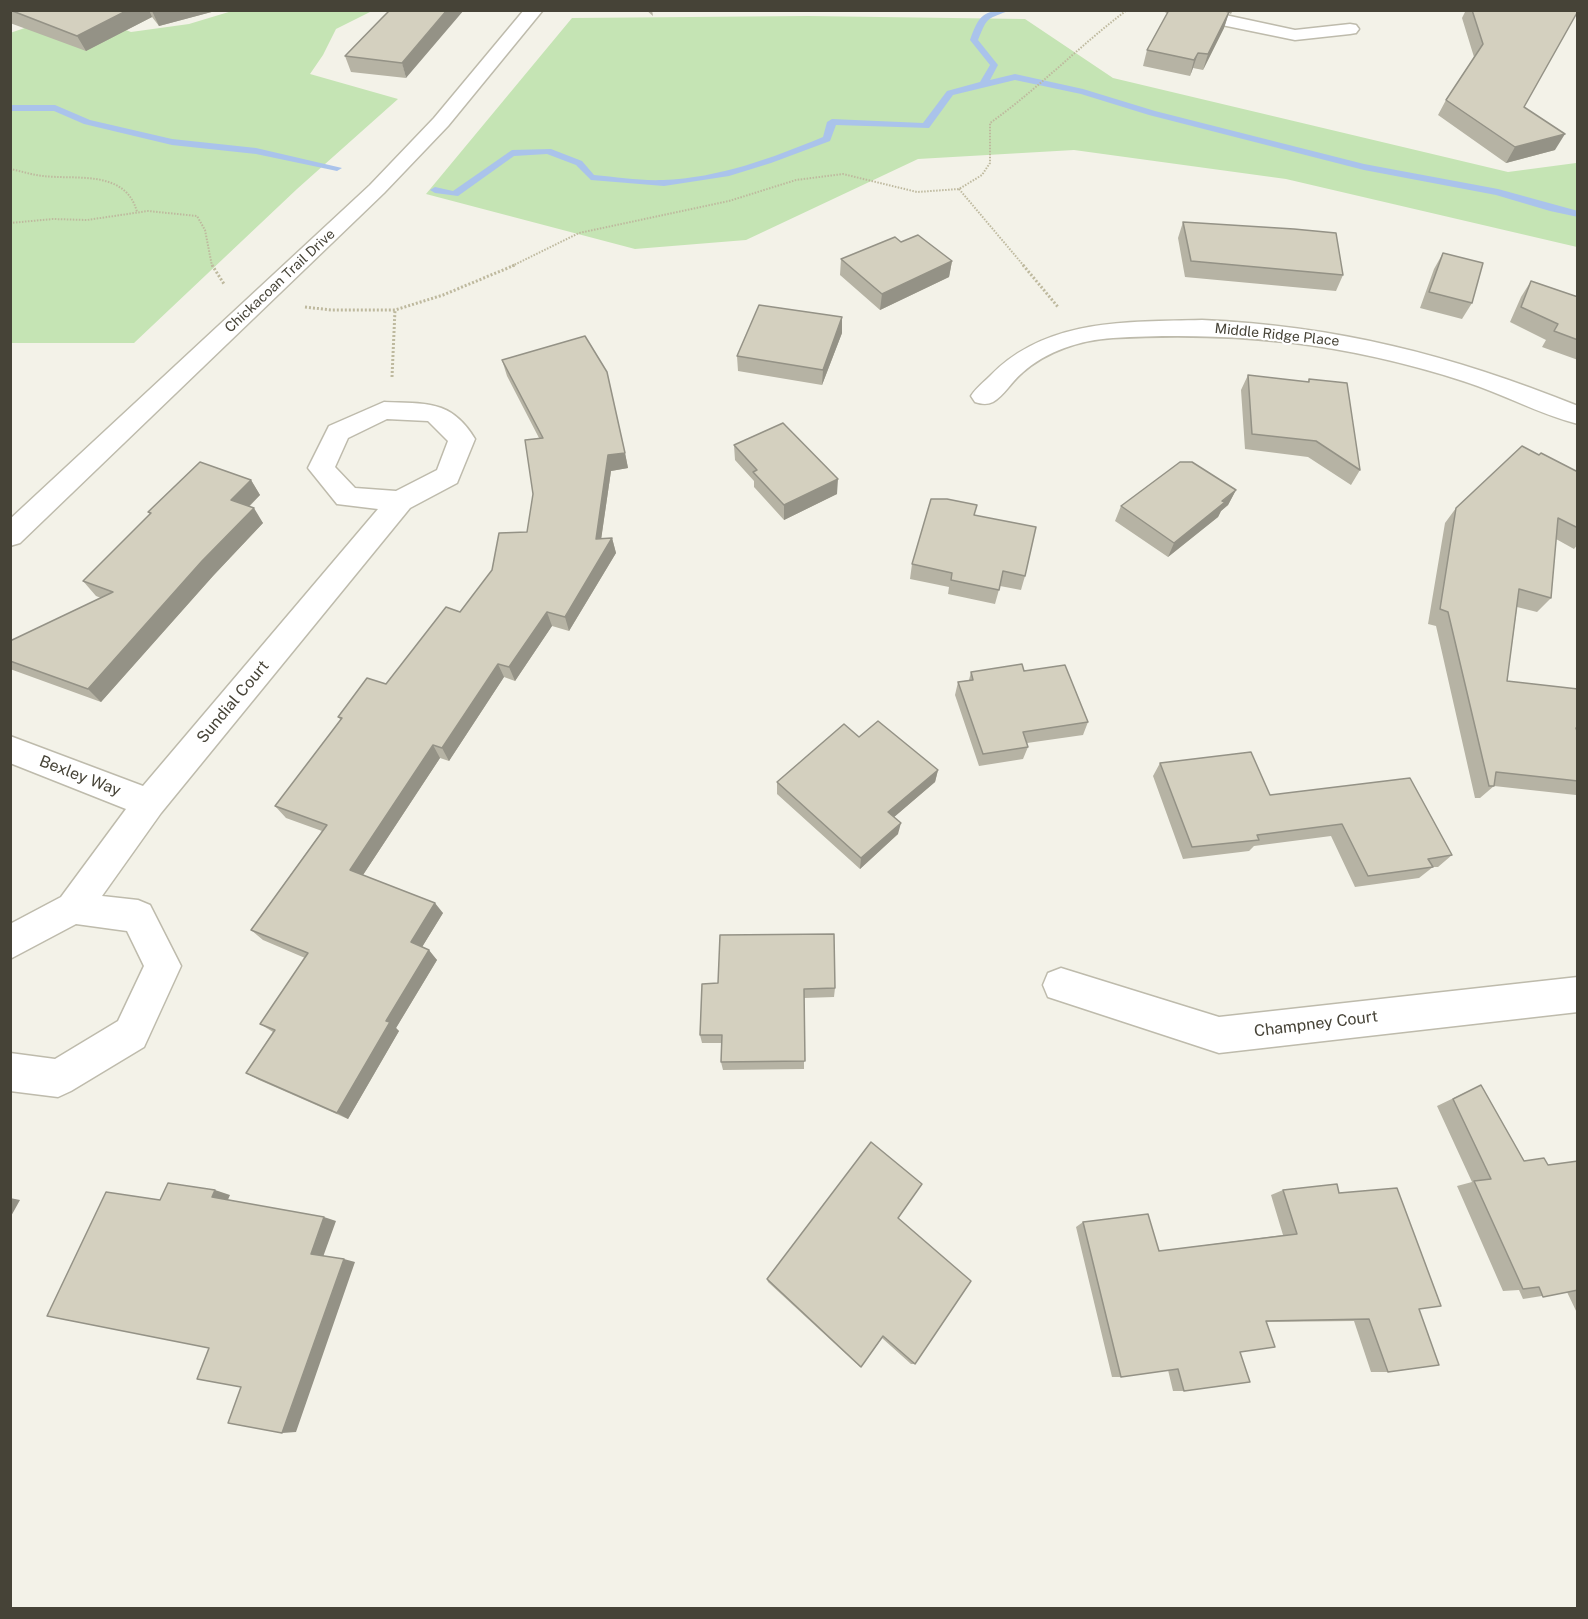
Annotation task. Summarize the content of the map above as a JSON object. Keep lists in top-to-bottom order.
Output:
{
  "streets": {
    "street": [
      "Chickacoan Trail Drive",
      "Middle Ridge Place",
      "Sundial Court",
      "Bexley Way",
      "Champney Court"
    ]
  },
  "crossings": [
    ["Sundial Court", "Bexley Way"]
  ]
}
